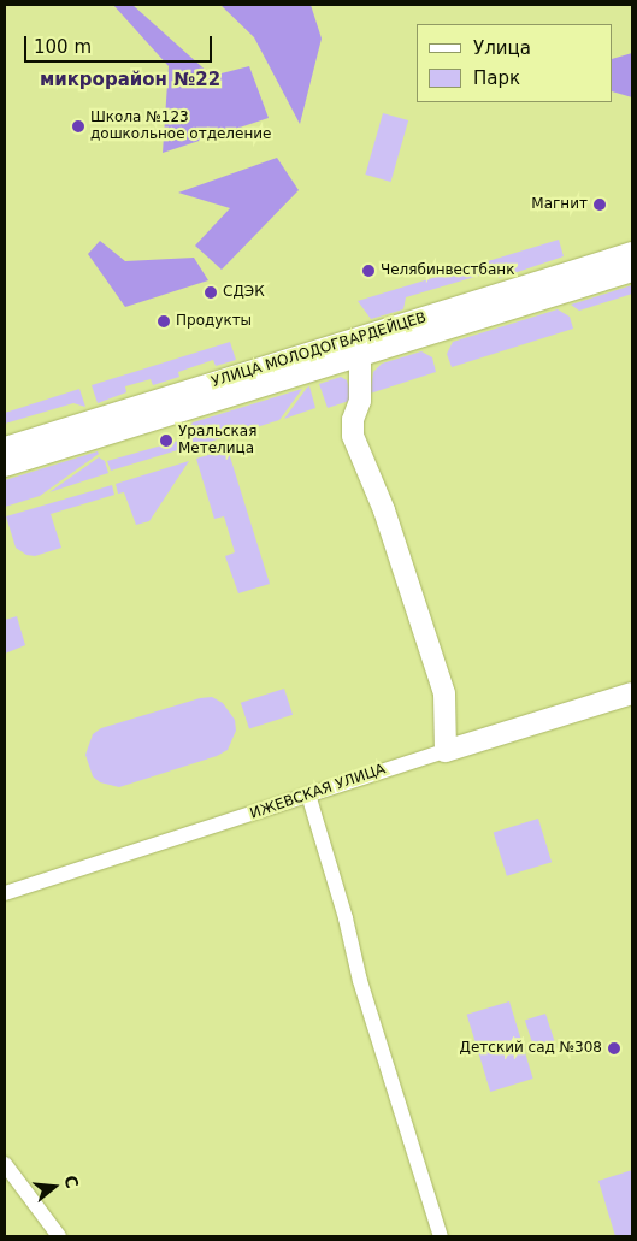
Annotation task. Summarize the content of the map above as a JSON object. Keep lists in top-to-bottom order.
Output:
{
  "streets": {
    "main road": ["УЛИЦА МОЛОДОГВАРДЕЙЦЕВ", "ИЖЕВСКАЯ УЛИЦА"]
  },
  "districts": ["микрорайон №22"],
  "places": [
    "Школа №123 дошкольное отделение",
    "Магнит",
    "Челябинвестбанк",
    "СДЭК",
    "Продукты",
    "Уральская Метелица",
    "Детский сад №308"
  ],
  "legend": ["Улица", "Парк"],
  "scale_bar": "100 m",
  "north": "right"
}
